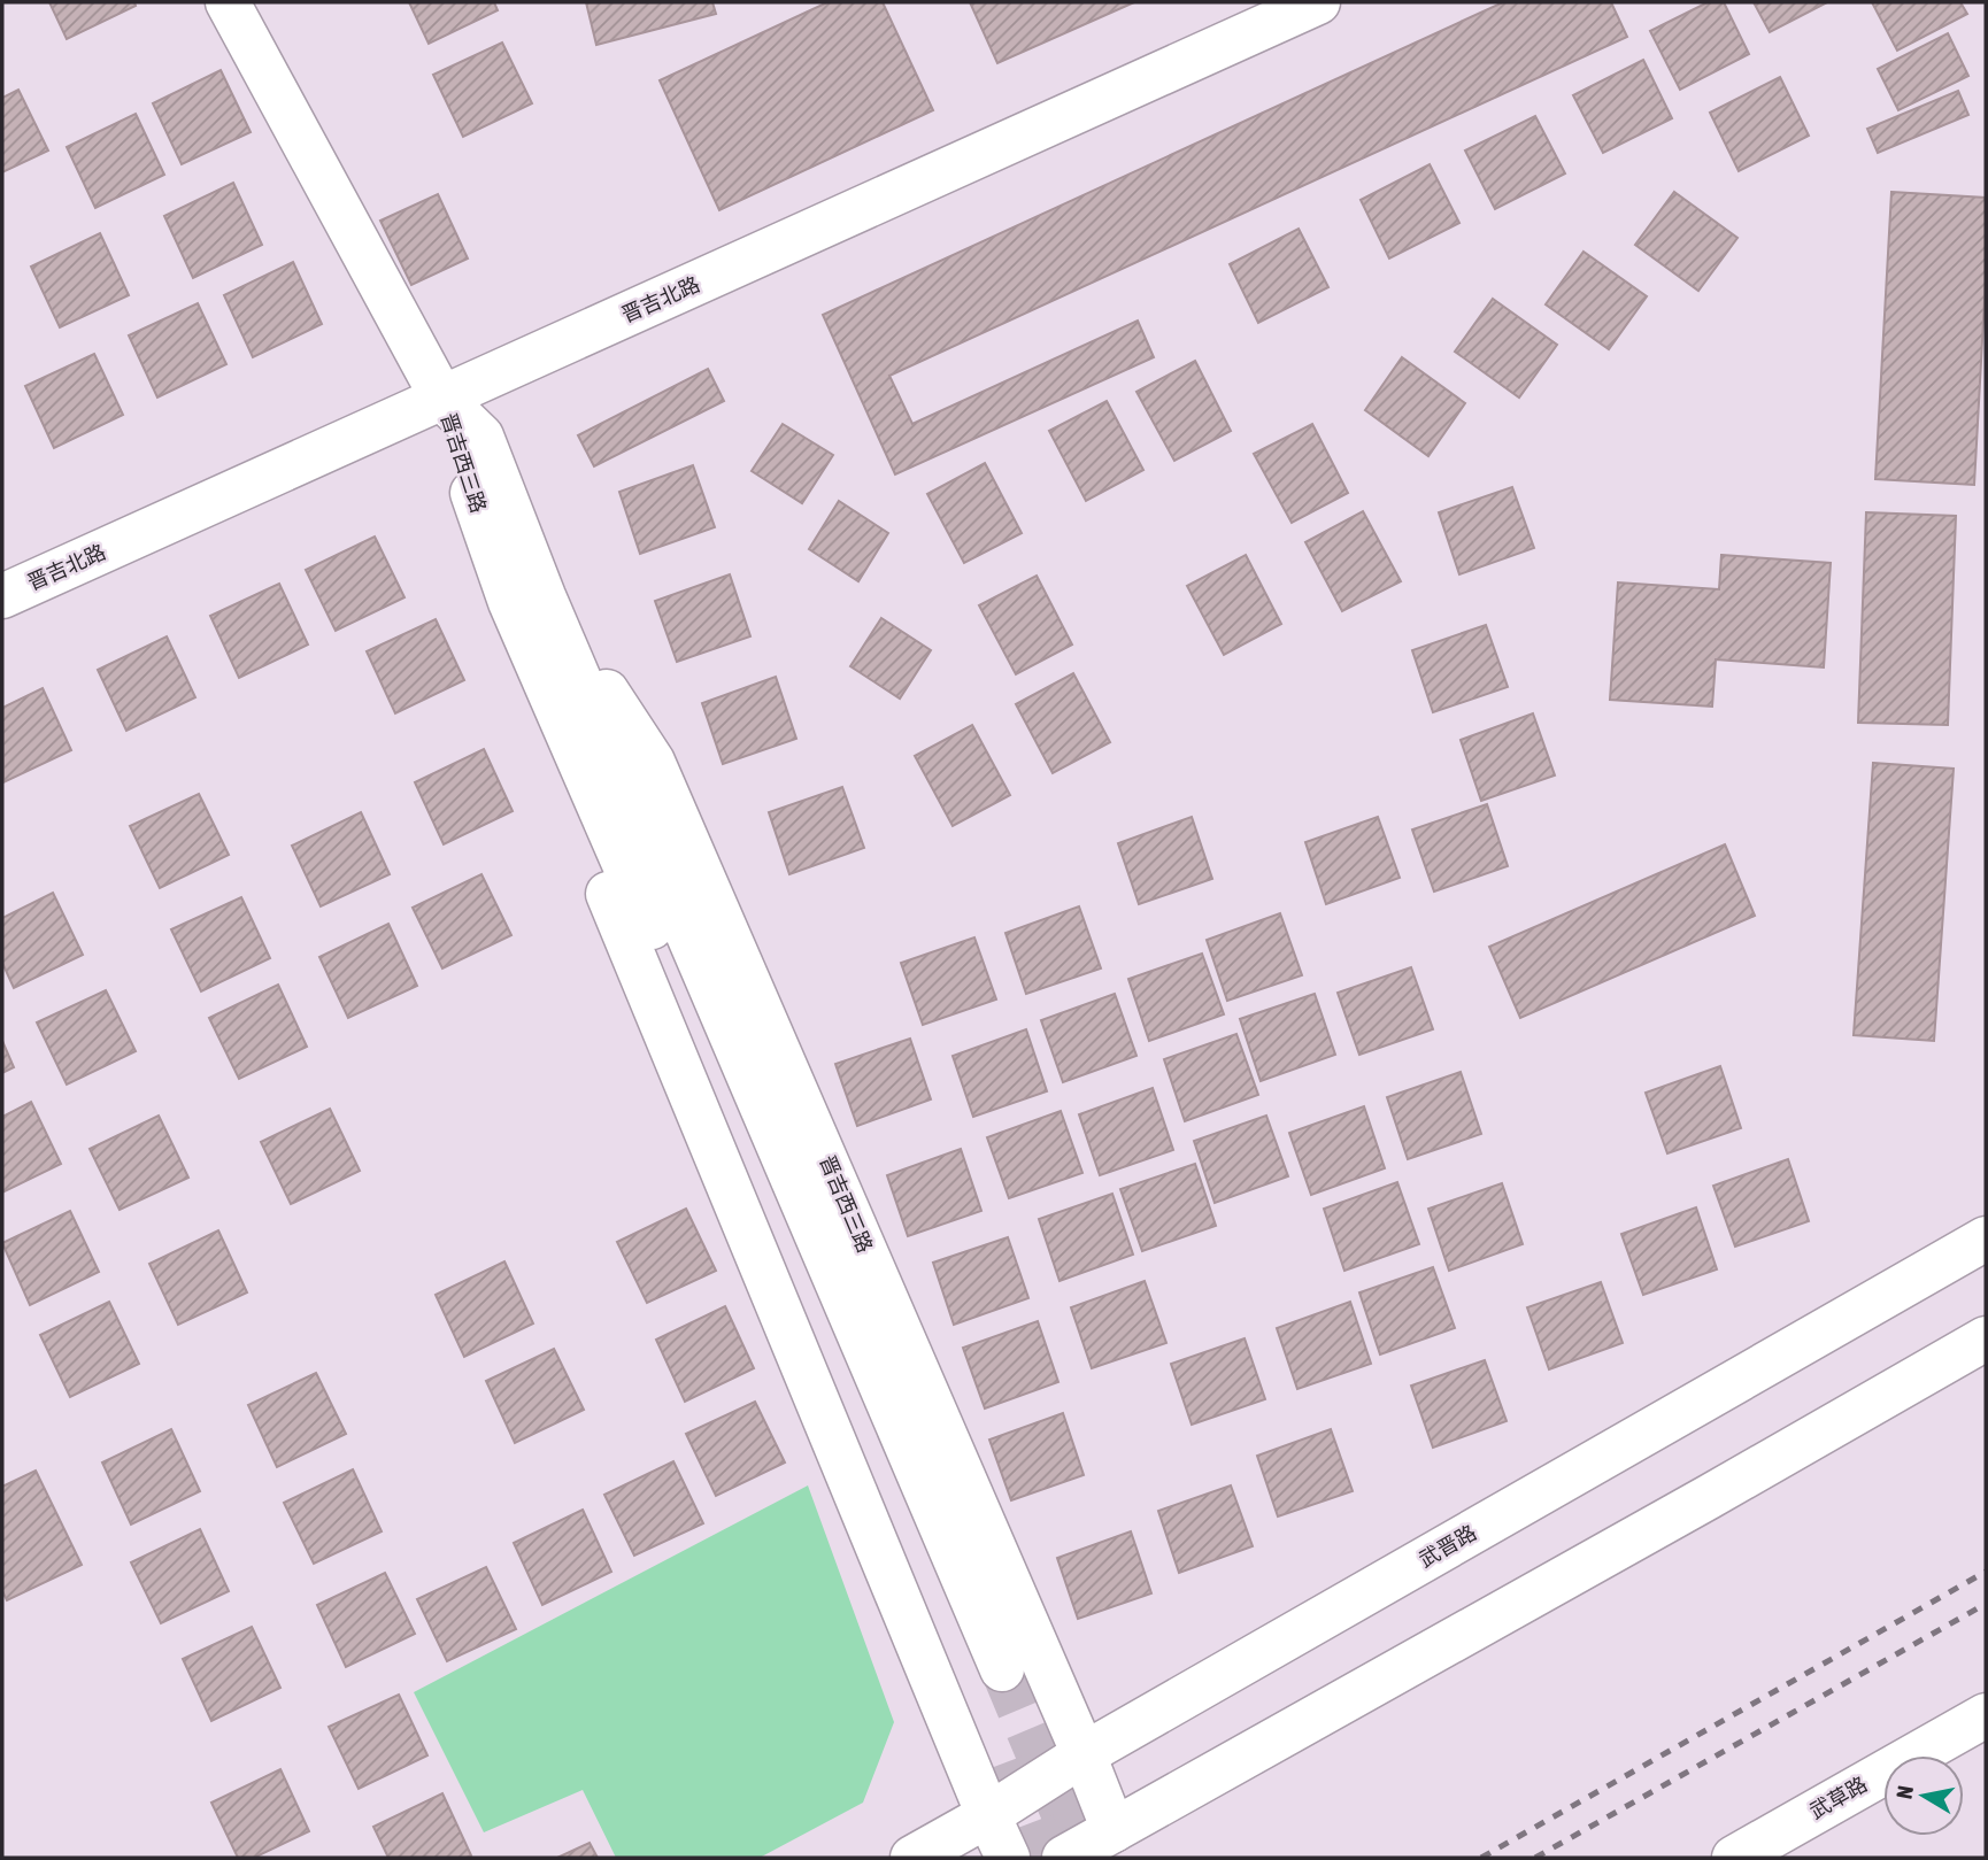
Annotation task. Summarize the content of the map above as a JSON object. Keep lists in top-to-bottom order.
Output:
{
  "streets": {
    "street": [
      "晋吉北路",
      "晋吉西三路",
      "武晋路",
      "武草路"
    ]
  },
  "crossings": [
    ["晋吉北路", "晋吉西三路"],
    ["晋吉西三路", "武晋路"]
  ],
  "north": "left"
}
